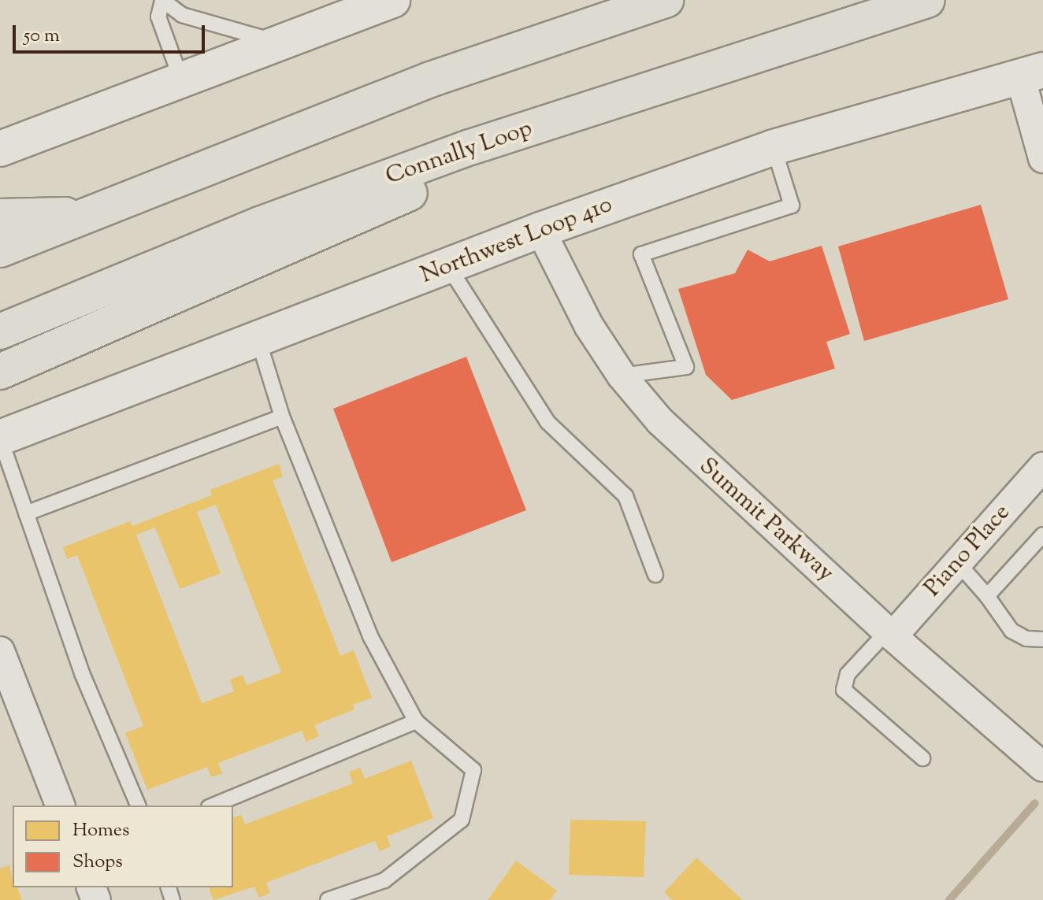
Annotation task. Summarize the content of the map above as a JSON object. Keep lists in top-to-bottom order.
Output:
{
  "streets": {
    "highway": ["Connally Loop"],
    "main road": ["Northwest Loop 410"],
    "street": ["Summit Parkway", "Piano Place"]
  },
  "crossings": [
    ["Northwest Loop 410", "Summit Parkway"],
    ["Summit Parkway", "Piano Place"]
  ],
  "legend": ["Homes", "Shops"],
  "scale_bar": "50 m"
}
